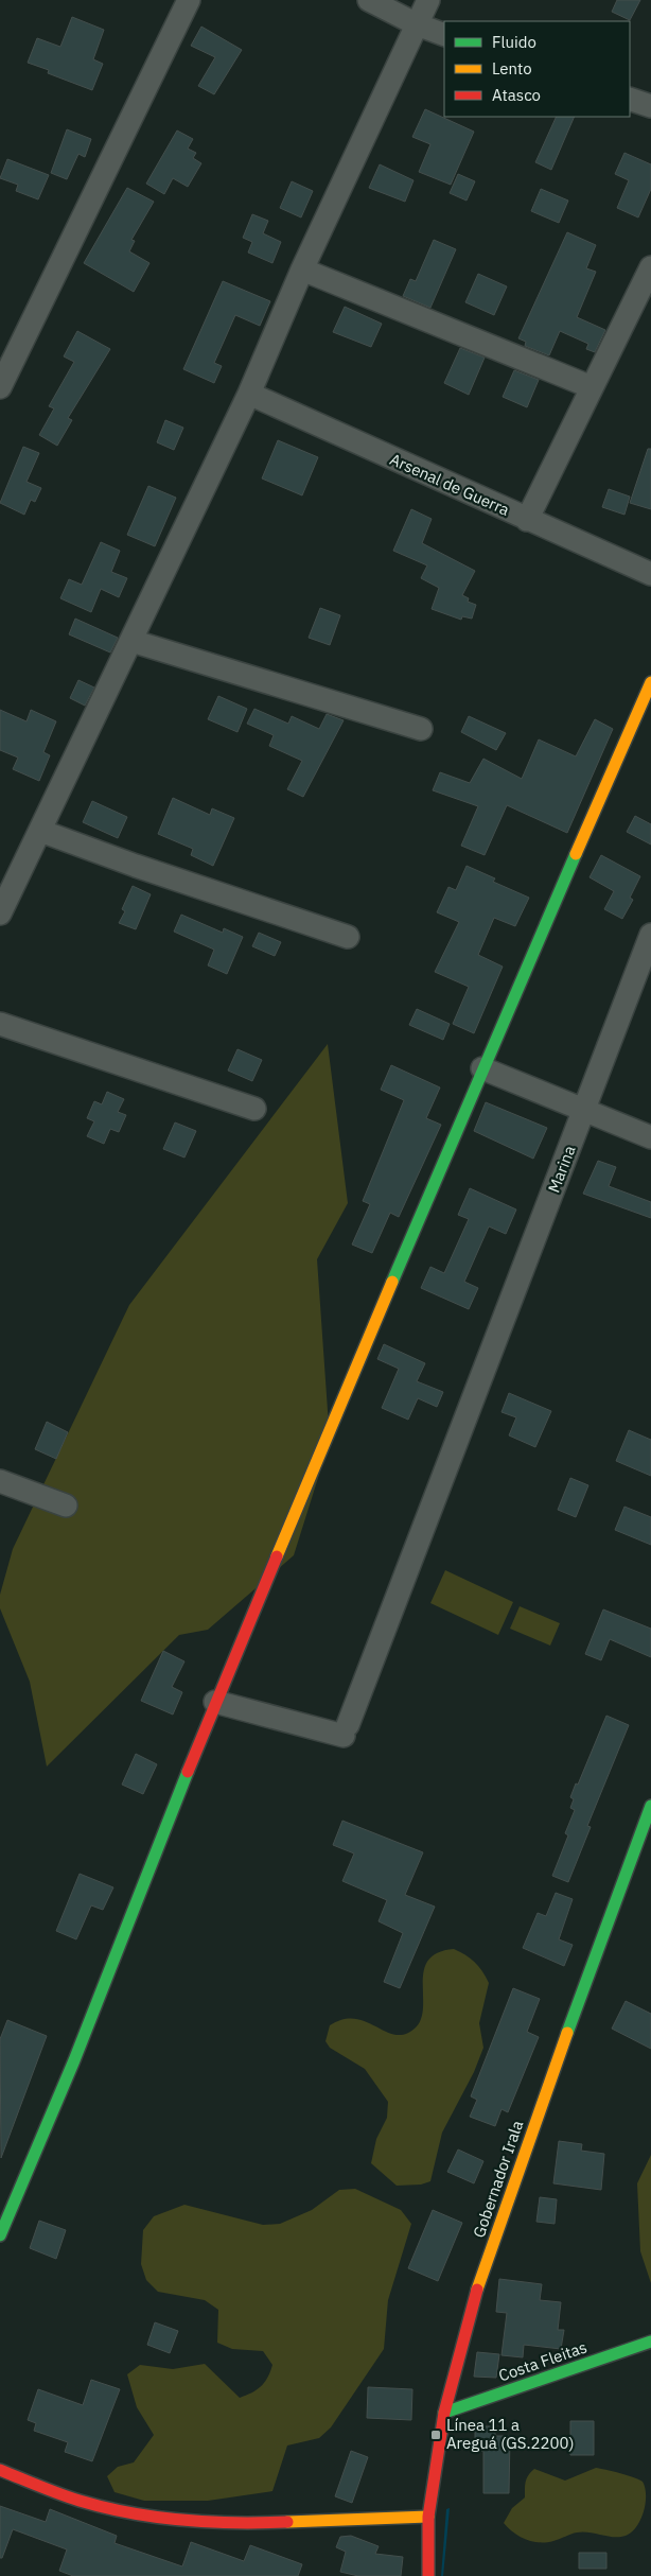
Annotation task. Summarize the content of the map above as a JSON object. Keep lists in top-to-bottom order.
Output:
{
  "streets": {
    "street": [
      "Arsenal de Guerra",
      "Marina",
      "Gobernador Irala",
      "Costa Fleitas"
    ]
  },
  "crossings": [
    ["Gobernador Irala", "Costa Fleitas"]
  ],
  "places": {
    "transit": ["Línea 11 a Areguá (GS.2200)"]
  },
  "legend": ["Fluido", "Lento", "Atasco"]
}
